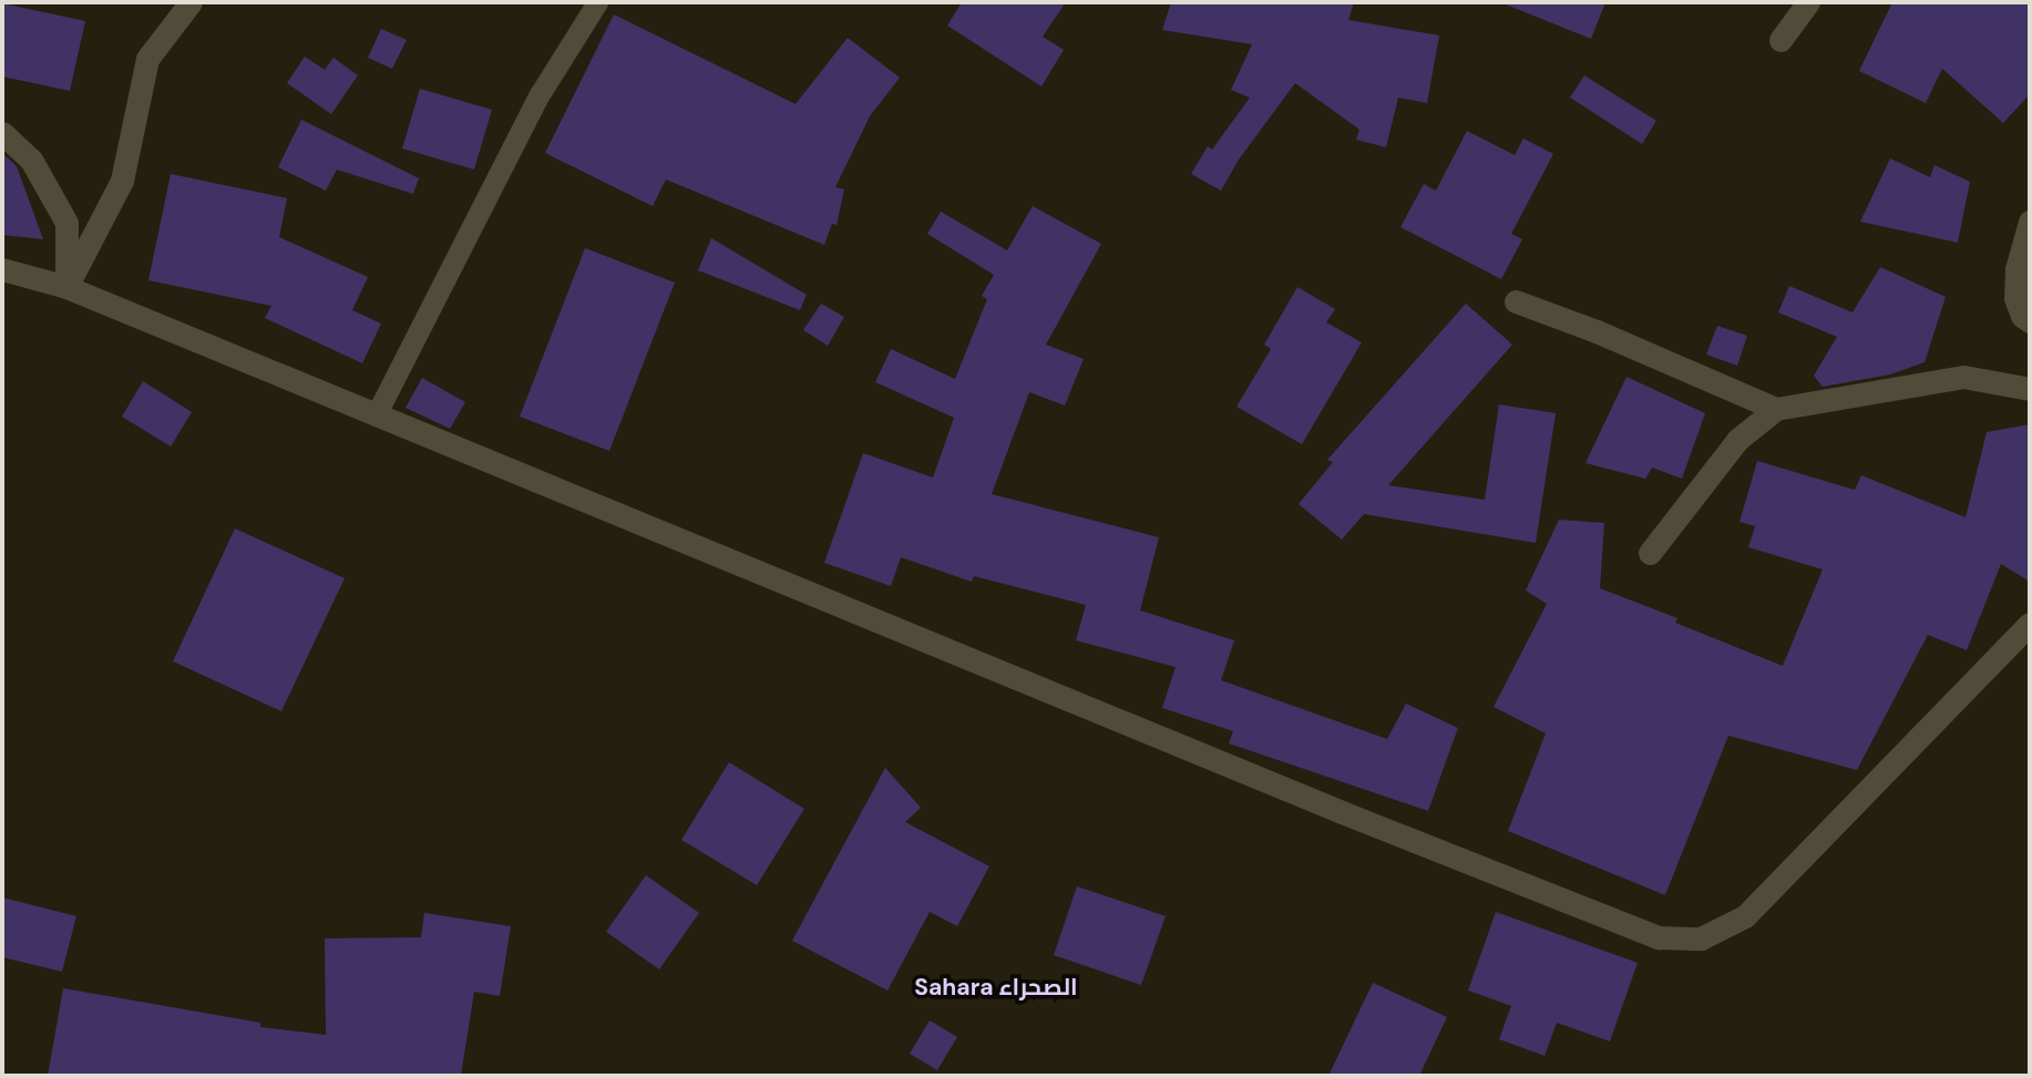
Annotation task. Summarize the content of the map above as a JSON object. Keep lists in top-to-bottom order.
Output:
{
  "districts": ["Sahara الصحراء"]
}
